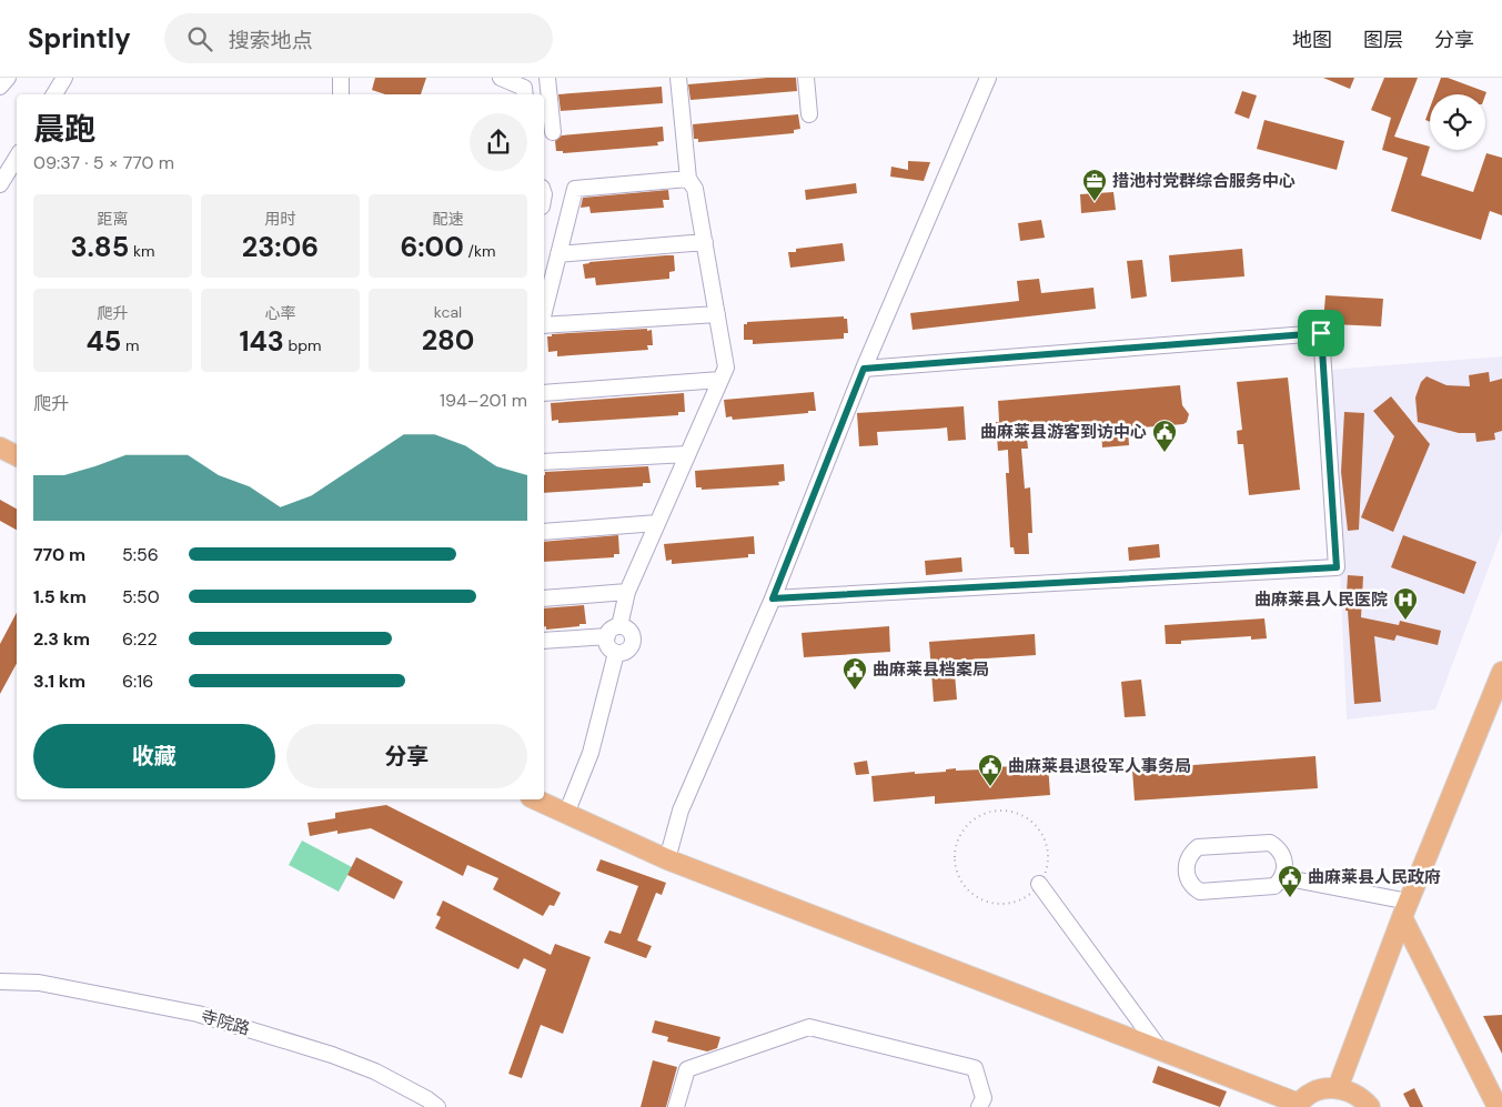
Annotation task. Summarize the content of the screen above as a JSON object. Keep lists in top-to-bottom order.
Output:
{
  "streets": {
    "street": ["寺院路"]
  },
  "places": {
    "office": ["措池村党群综合服务中心"],
    "public building": [
      "曲麻莱县游客到访中心",
      "曲麻莱县档案局",
      "曲麻莱县退役军人事务局",
      "曲麻莱县人民政府"
    ],
    "hospital": ["曲麻莱县人民医院"]
  },
  "page": {
    "header": "Sprintly",
    "search": "搜索地点",
    "nav": ["地图", "图层", "分享"],
    "heading": ["晨跑", "09:37 · 5 × 770 m"],
    "stats": [
      ["距离", "3.85 km"],
      ["用时", "23:06"],
      ["配速", "6:00 /km"],
      ["爬升", "45 m"],
      ["心率", "143 bpm"],
      ["kcal", "280"]
    ],
    "chart": ["爬升", "194–201 m"],
    "list": [
      {
        "name": "770 m",
        "note": "5:56"
      },
      {
        "name": "1.5 km",
        "note": "5:50"
      },
      {
        "name": "2.3 km",
        "note": "6:22"
      },
      {
        "name": "3.1 km",
        "note": "6:16"
      }
    ],
    "buttons": ["收藏", "分享"]
  }
}
